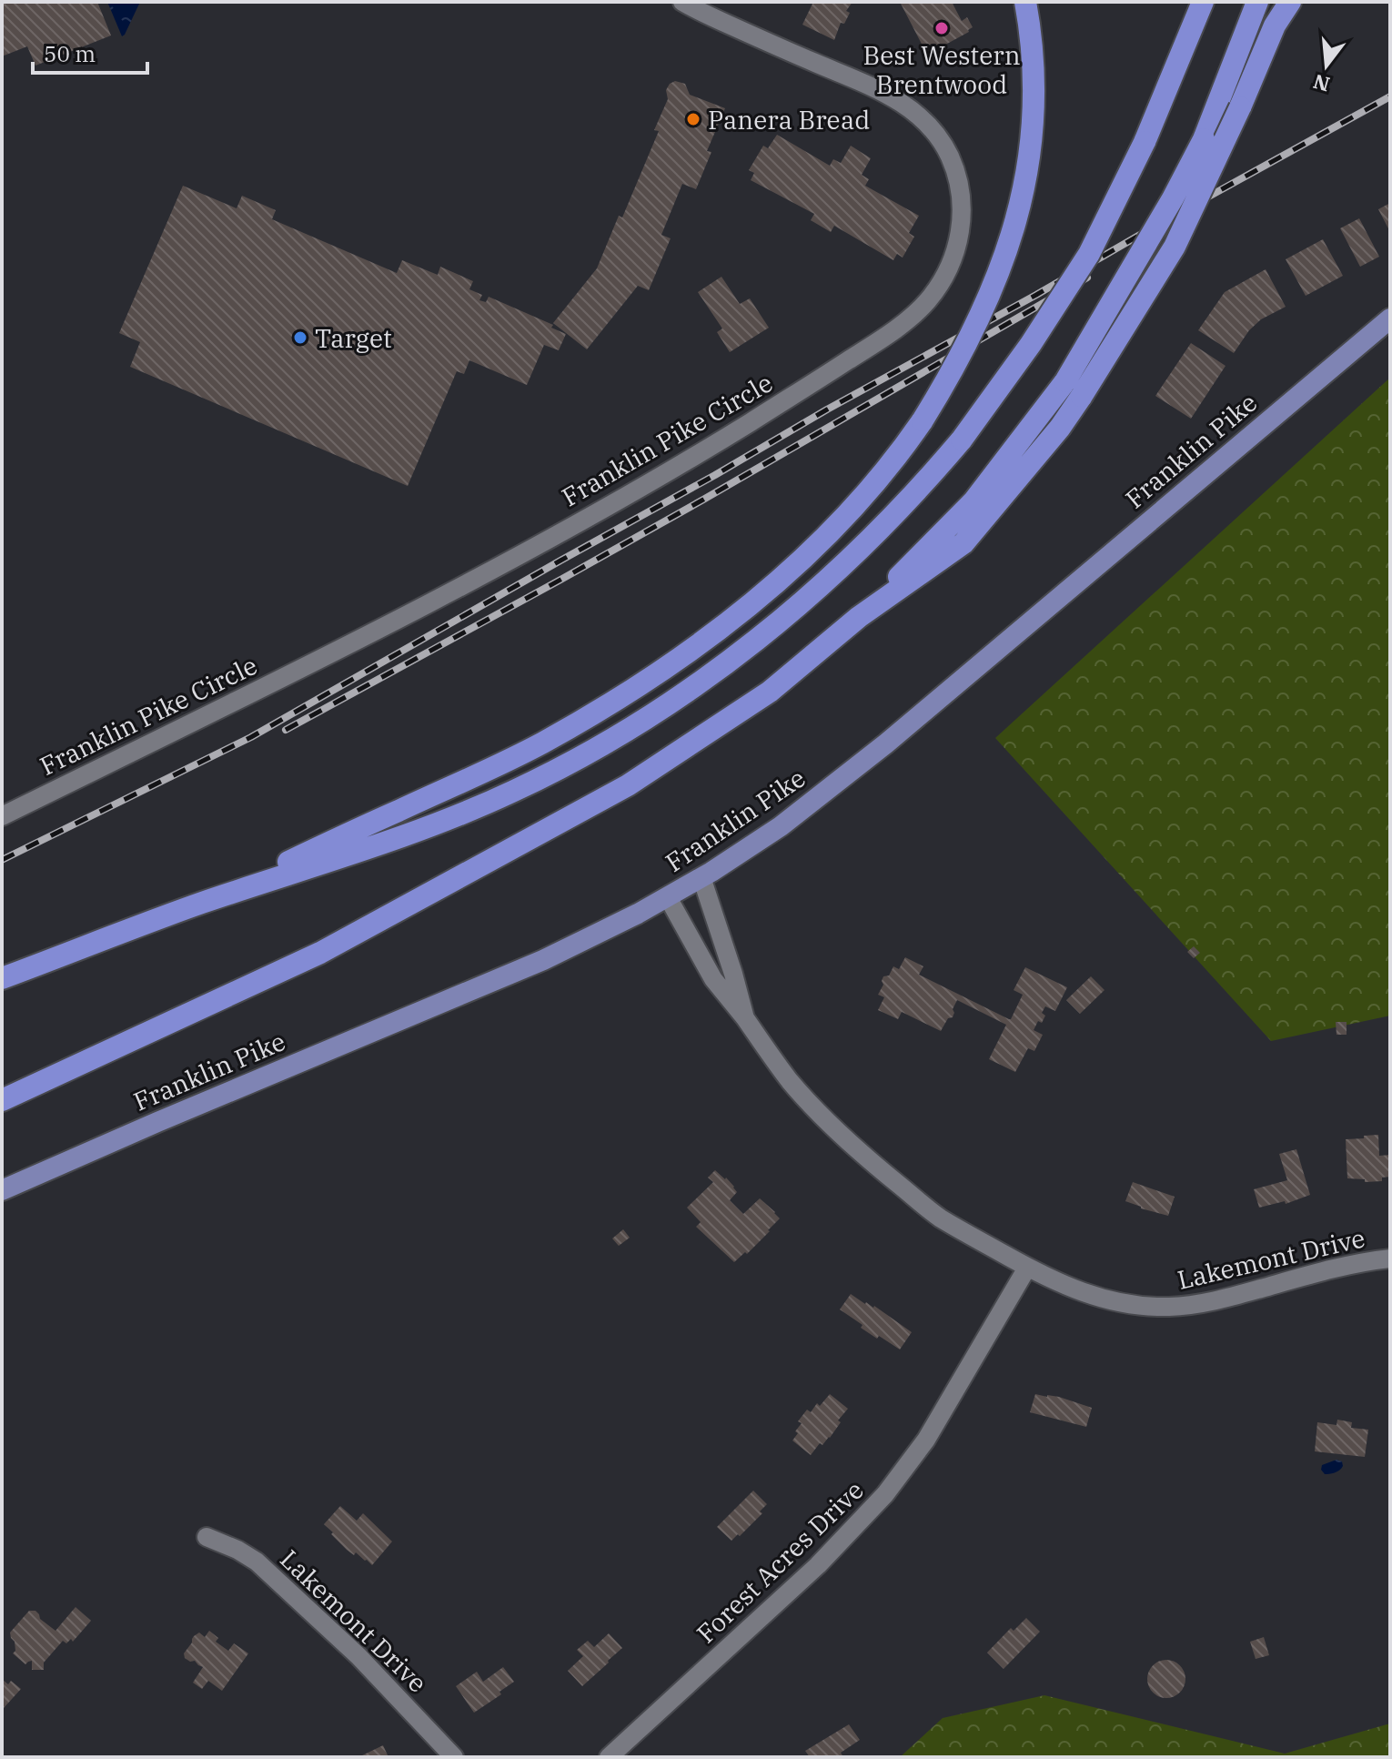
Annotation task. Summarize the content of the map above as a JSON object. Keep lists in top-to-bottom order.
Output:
{
  "streets": {
    "main road": ["Franklin Pike"],
    "street": ["Franklin Pike Circle", "Lakemont Drive", "Forest Acres Drive"]
  },
  "crossings": [
    ["Franklin Pike", "Lakemont Drive"],
    ["Lakemont Drive", "Forest Acres Drive"]
  ],
  "places": ["Best Western Brentwood", "Panera Bread", "Target"],
  "scale_bar": "50 m",
  "north": "bottom"
}
